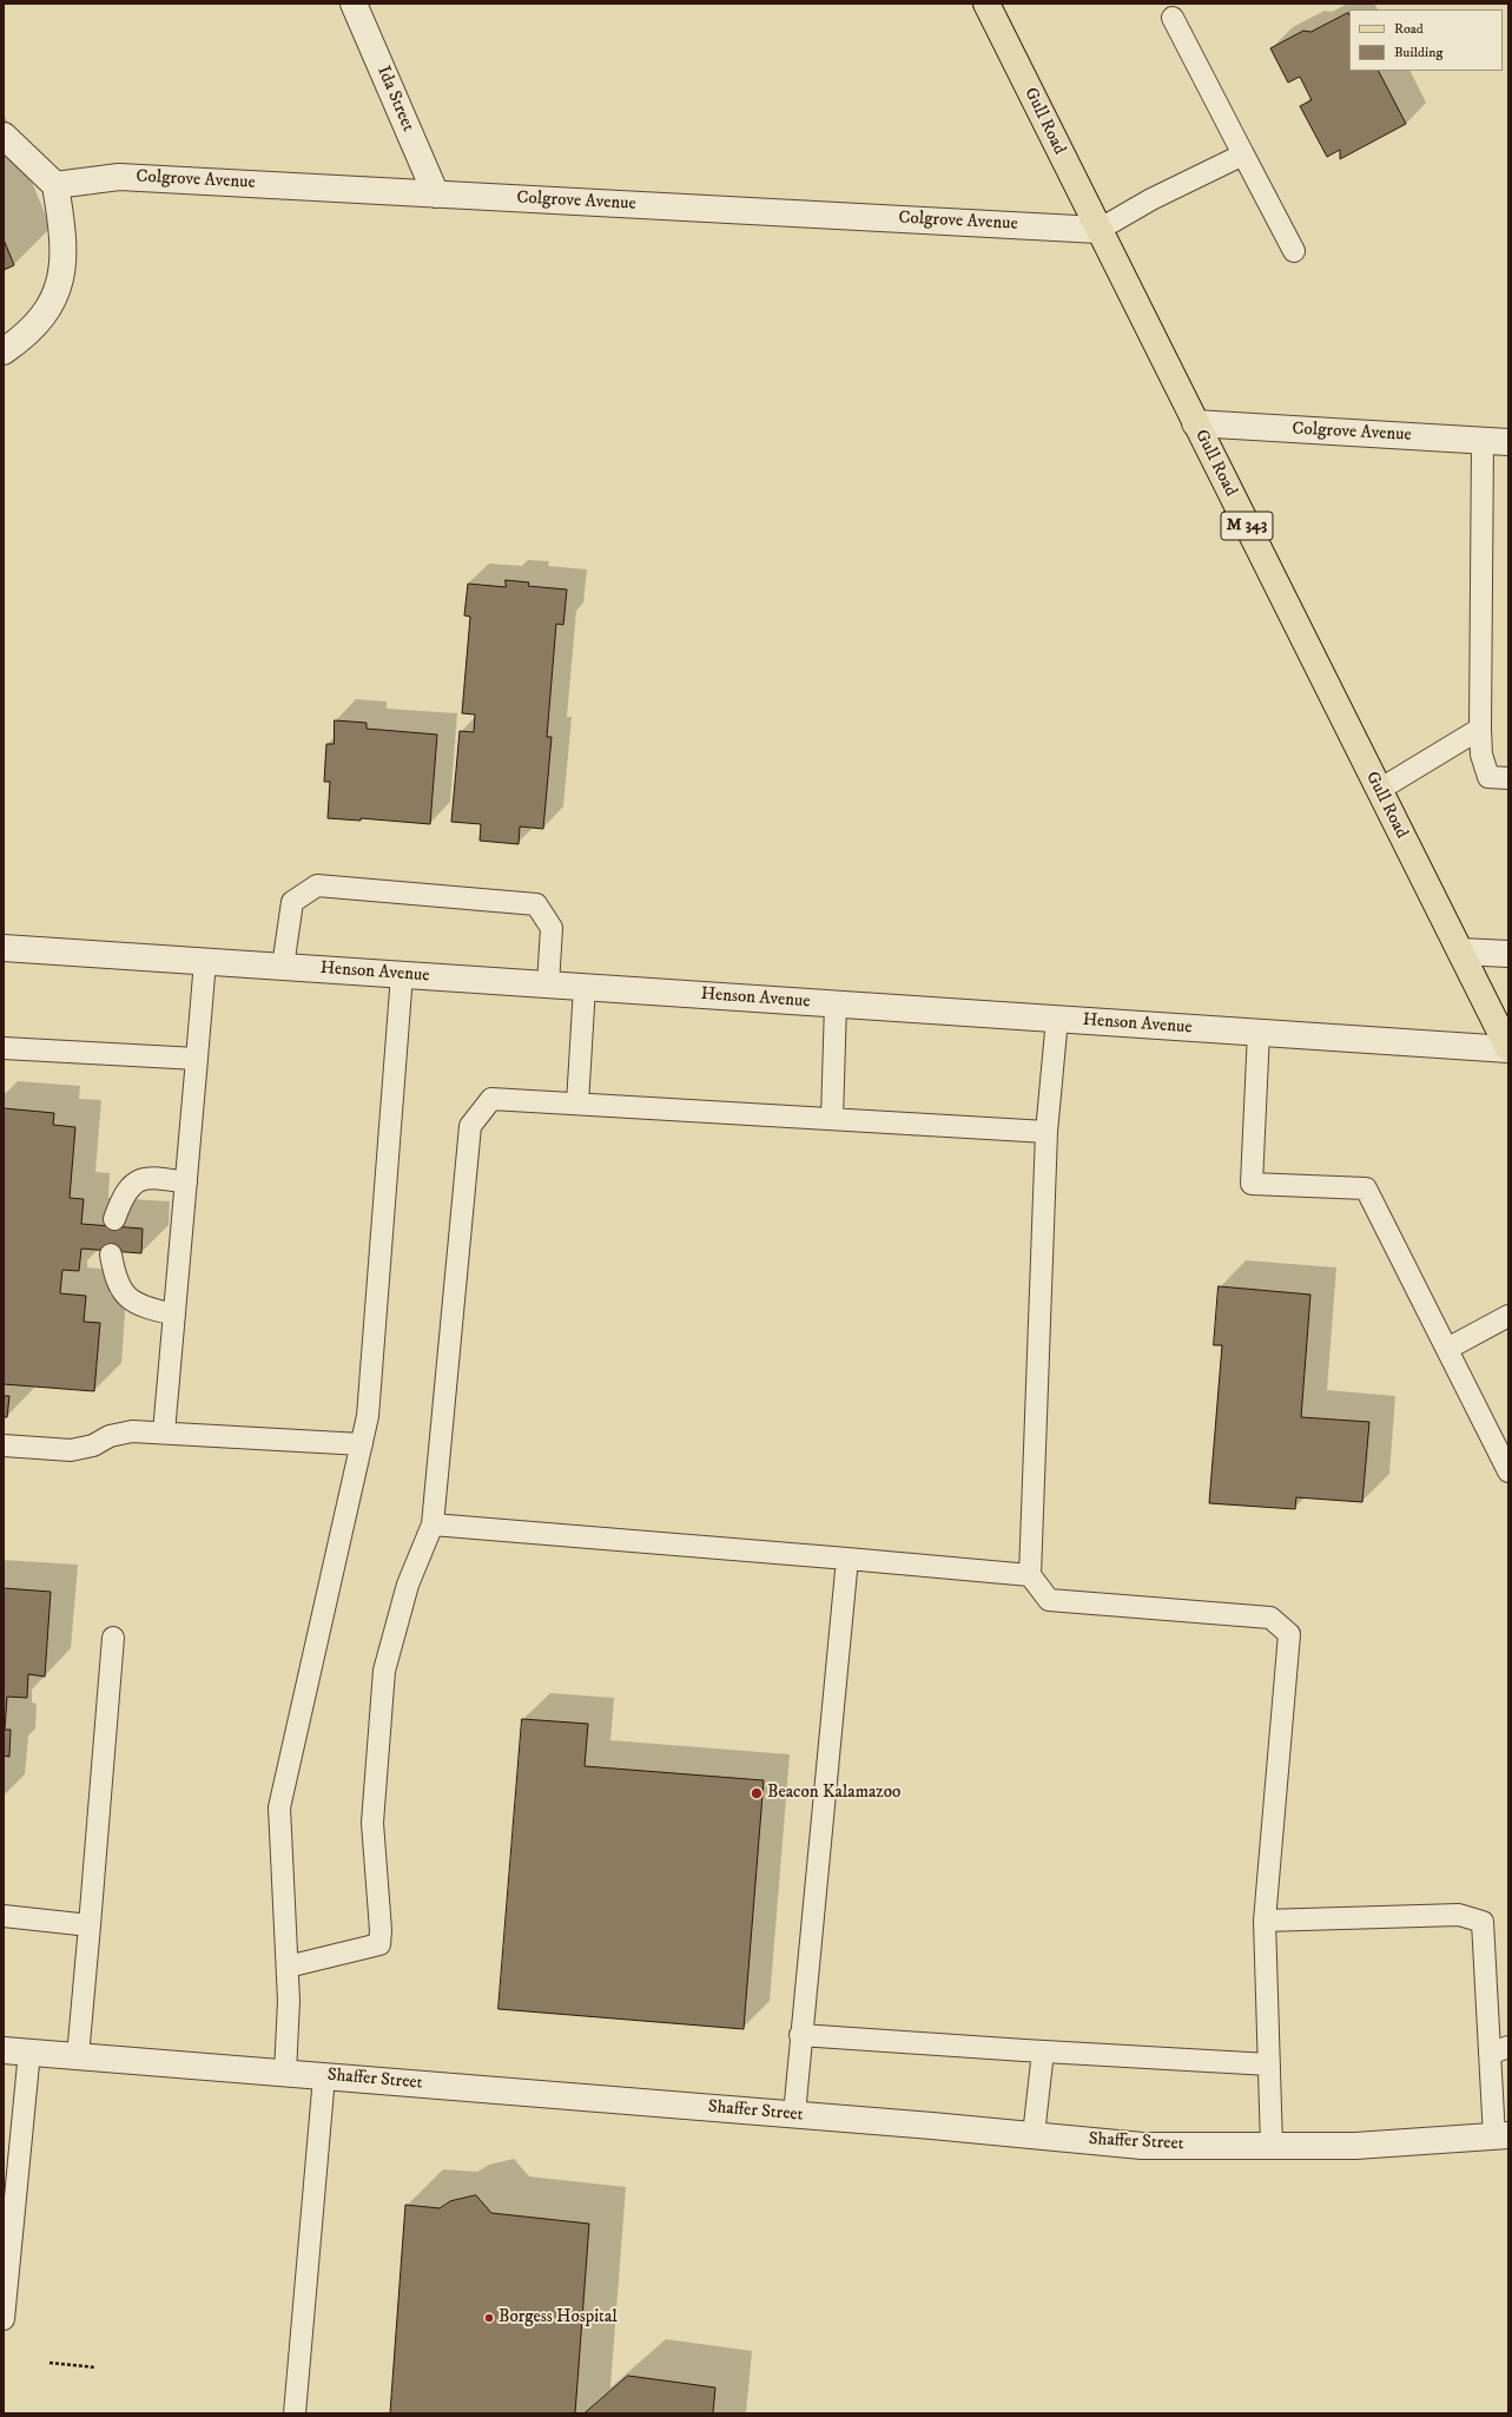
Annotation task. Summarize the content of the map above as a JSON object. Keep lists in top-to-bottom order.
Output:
{
  "streets": {
    "main road": ["Gull Road", "M 343"],
    "street": [
      "Ida Street",
      "Colgrove Avenue",
      "Henson Avenue",
      "Shaffer Street"
    ]
  },
  "crossings": [
    ["Ida Street", "Colgrove Avenue"],
    ["Gull Road", "Colgrove Avenue"],
    ["Gull Road", "Henson Avenue"]
  ],
  "places": ["Beacon Kalamazoo", "Borgess Hospital"],
  "legend": ["Road", "Building"]
}
